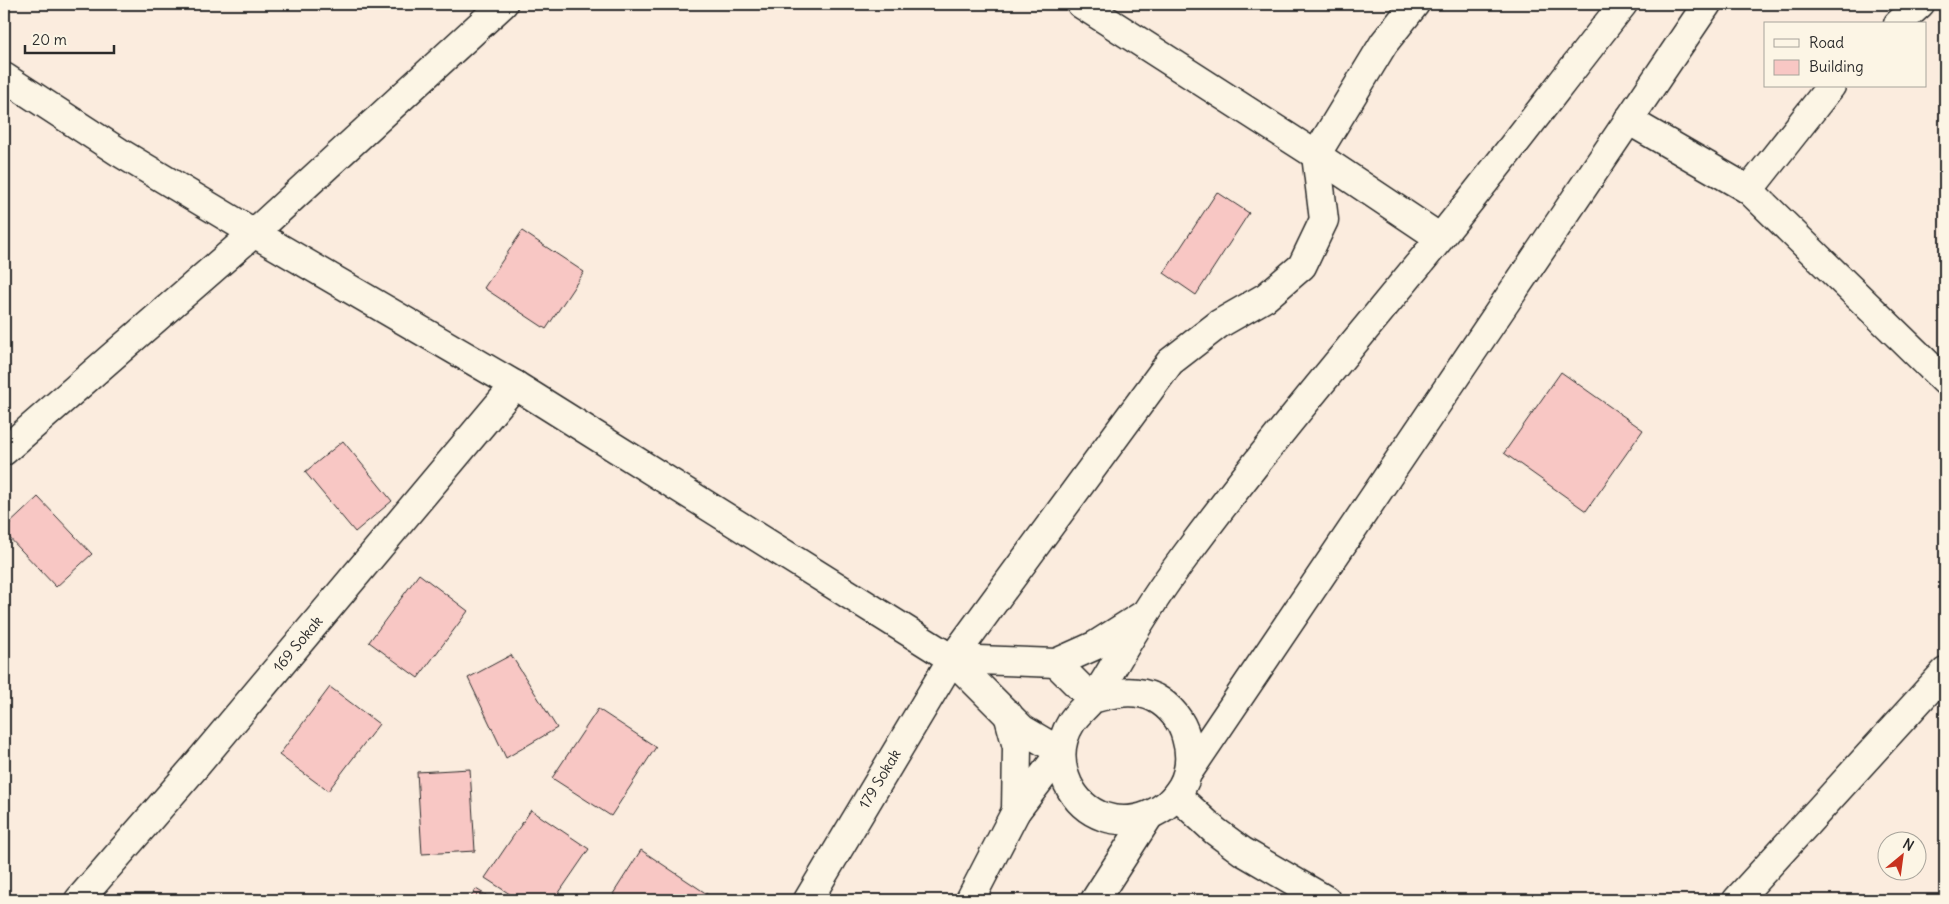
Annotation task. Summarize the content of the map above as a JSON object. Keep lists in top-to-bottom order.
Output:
{
  "streets": {
    "main road": ["169 Sokak", "179 Sokak"]
  },
  "legend": ["Road", "Building"],
  "scale_bar": "20 m",
  "north": "top right"
}
